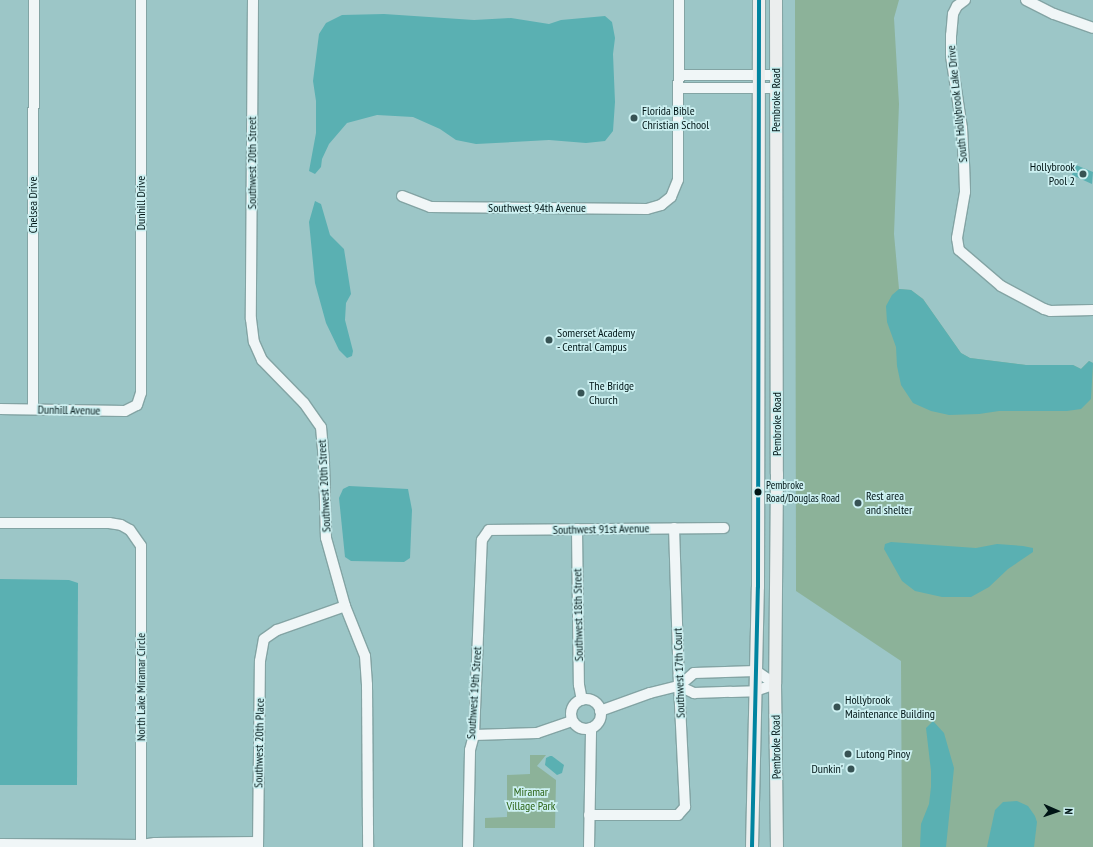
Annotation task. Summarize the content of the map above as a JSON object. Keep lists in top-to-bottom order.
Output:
{
  "streets": {
    "main road": ["Pembroke Road"],
    "street": [
      "South Hollybrook Lake Drive",
      "Southwest 20th Street",
      "Dunhill Drive",
      "Chelsea Drive",
      "Southwest 94th Avenue",
      "Dunhill Avenue",
      "Southwest 91st Avenue",
      "Southwest 18th Street",
      "Southwest 17th Court",
      "North Lake Miramar Circle",
      "Southwest 19th Street",
      "Southwest 20th Place"
    ]
  },
  "crossings": [
    ["Southwest 20th Street", "Southwest 20th Place"],
    ["Dunhill Drive", "Dunhill Avenue"],
    ["Chelsea Drive", "Dunhill Avenue"],
    ["Southwest 91st Avenue", "Southwest 18th Street"],
    ["Southwest 91st Avenue", "Southwest 17th Court"],
    ["Southwest 91st Avenue", "Southwest 19th Street"]
  ],
  "parks": ["Miramar Village Park"],
  "places": [
    "Florida Bible Christian School",
    "Hollybrook Pool 2",
    "Somerset Academy - Central Campus",
    "The Bridge Church",
    "Pembroke Road/Douglas Road",
    "Rest area and shelter",
    "Hollybrook Maintenance Building",
    "Lutong Pinoy",
    "Dunkin'"
  ],
  "north": "right"
}
